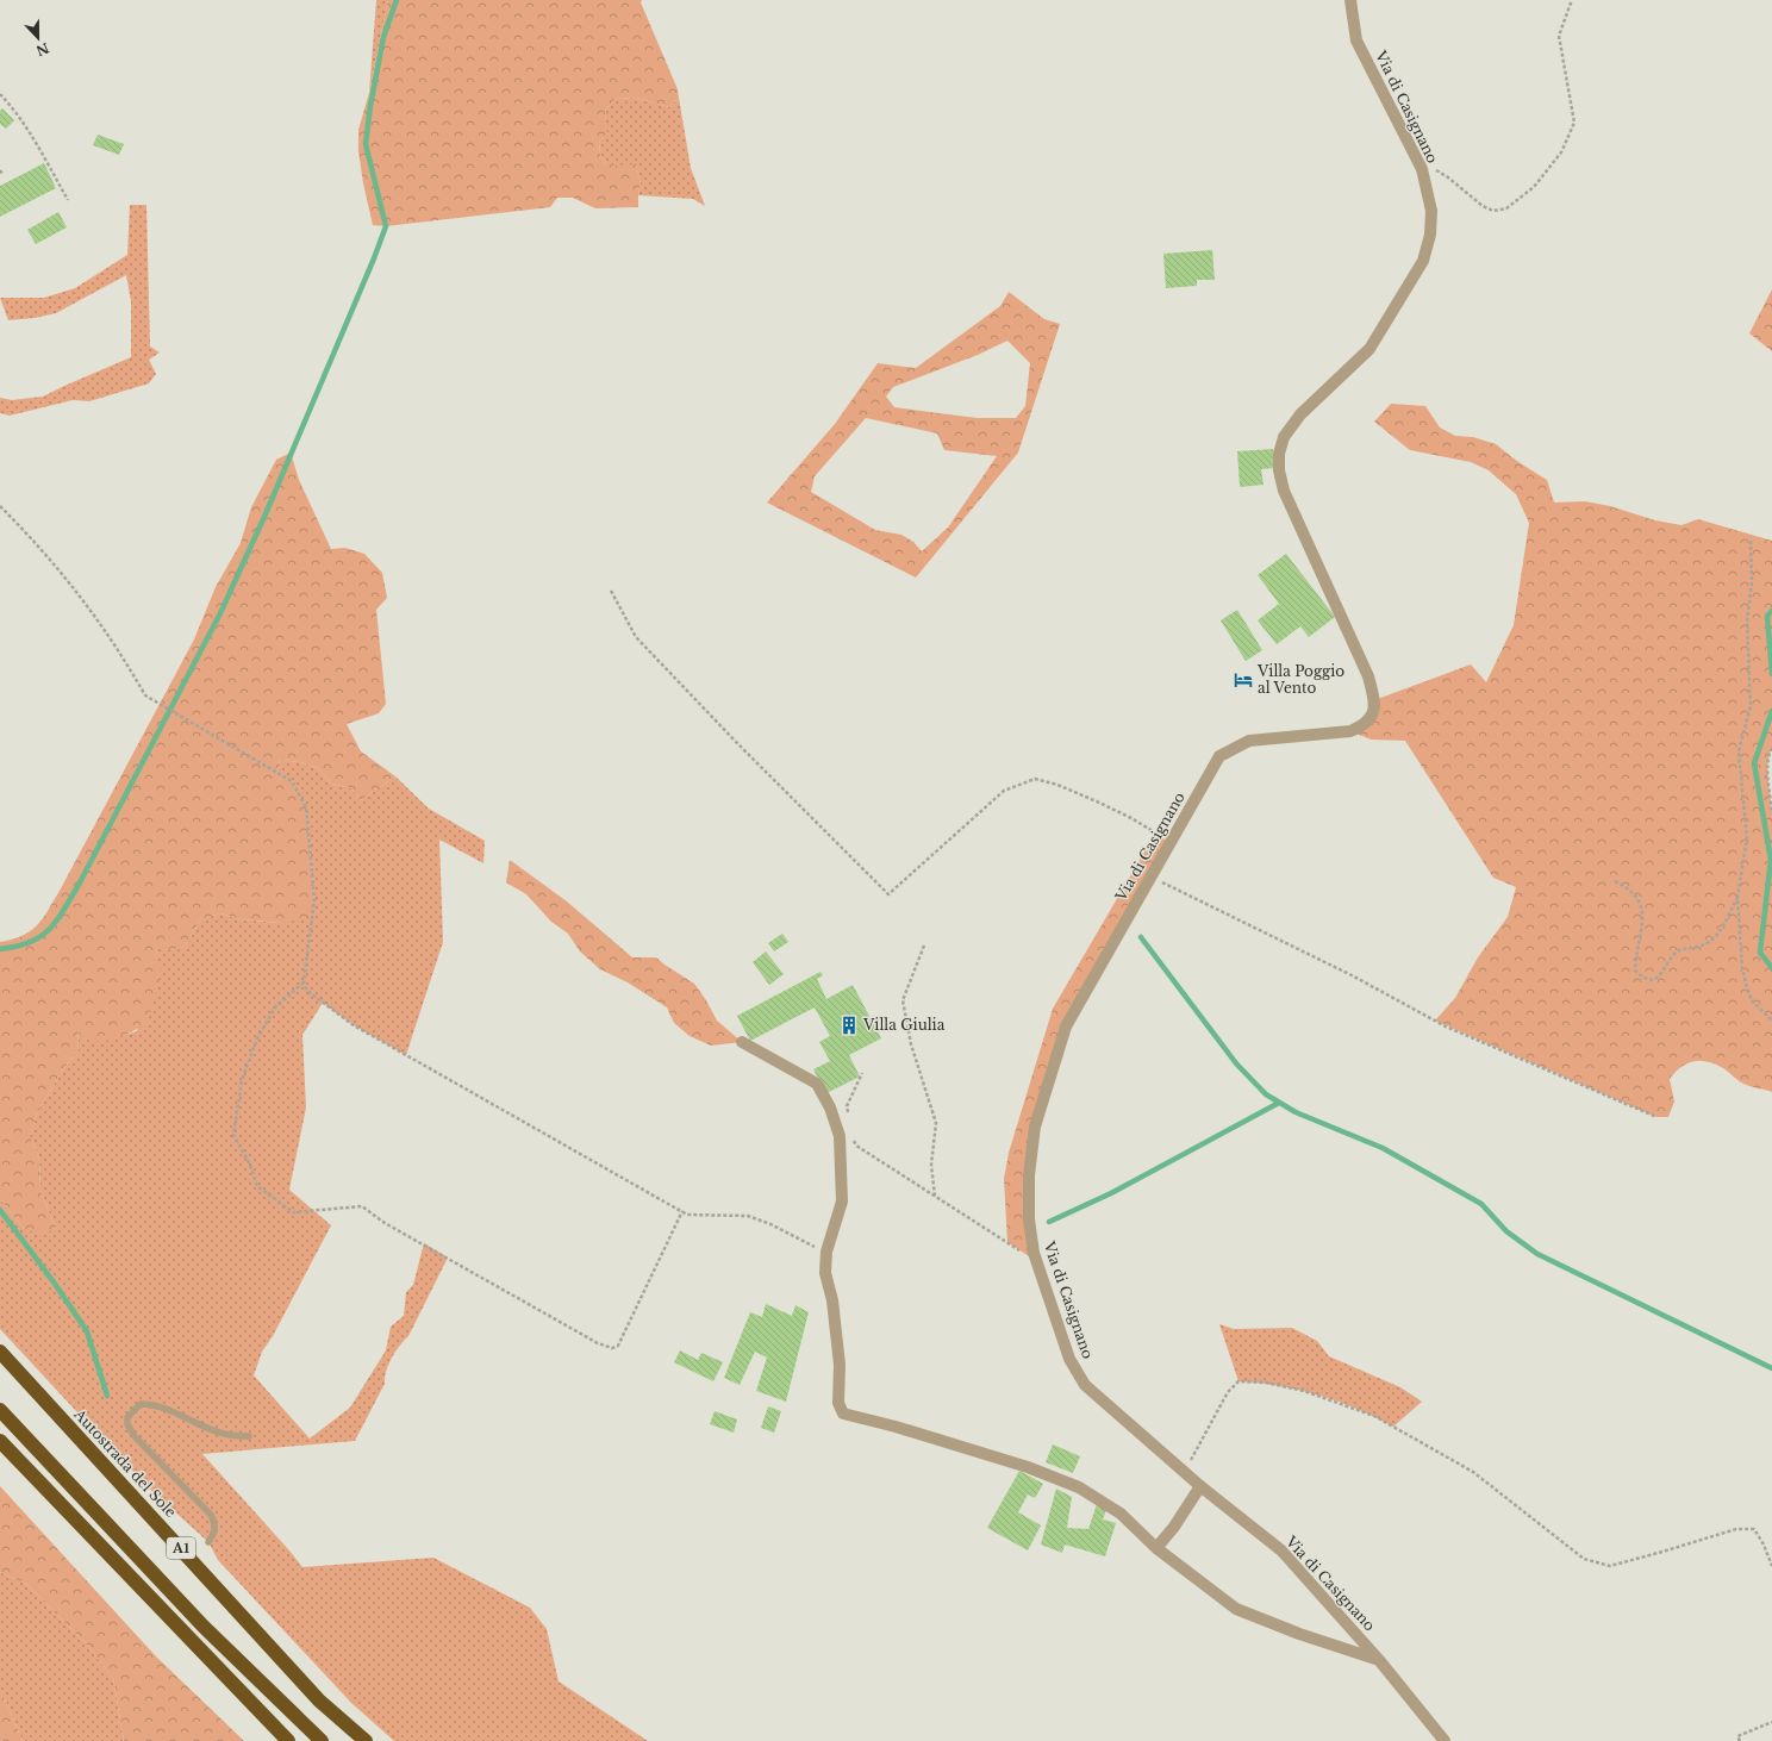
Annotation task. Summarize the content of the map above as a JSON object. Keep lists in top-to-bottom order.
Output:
{
  "streets": {
    "highway": ["Autostrada del Sole", "A1"],
    "street": ["Via di Casignano"]
  },
  "places": {
    "hotel": ["Villa Poggio al Vento"],
    "building": ["Villa Giulia"]
  },
  "north": "bottom"
}
